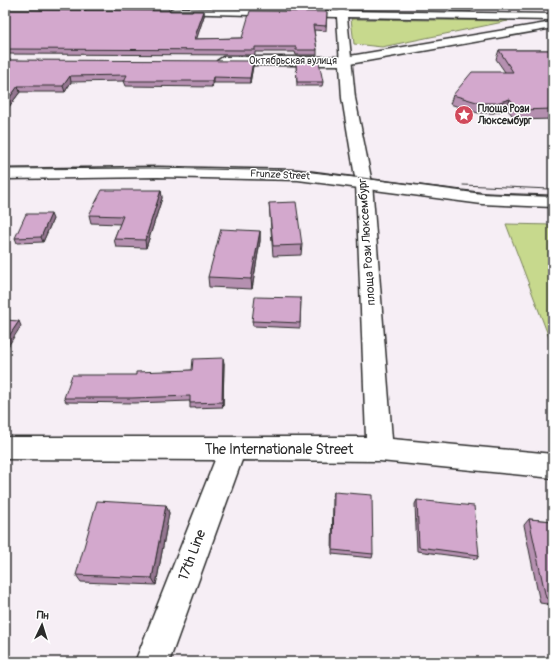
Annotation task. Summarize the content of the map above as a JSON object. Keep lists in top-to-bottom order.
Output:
{
  "streets": {
    "street": [
      "Октябрьская вулиця",
      "Frunze Street",
      "площа Рози Люксембург",
      "The Internationale Street",
      "17th Line"
    ]
  },
  "crossings": [
    ["Октябрьская вулиця", "площа Рози Люксембург"],
    ["Frunze Street", "площа Рози Люксембург"],
    ["площа Рози Люксембург", "The Internationale Street"],
    ["The Internationale Street", "17th Line"]
  ],
  "places": {
    "place": ["Площа Рози Люксембург"]
  },
  "north": "top"
}
